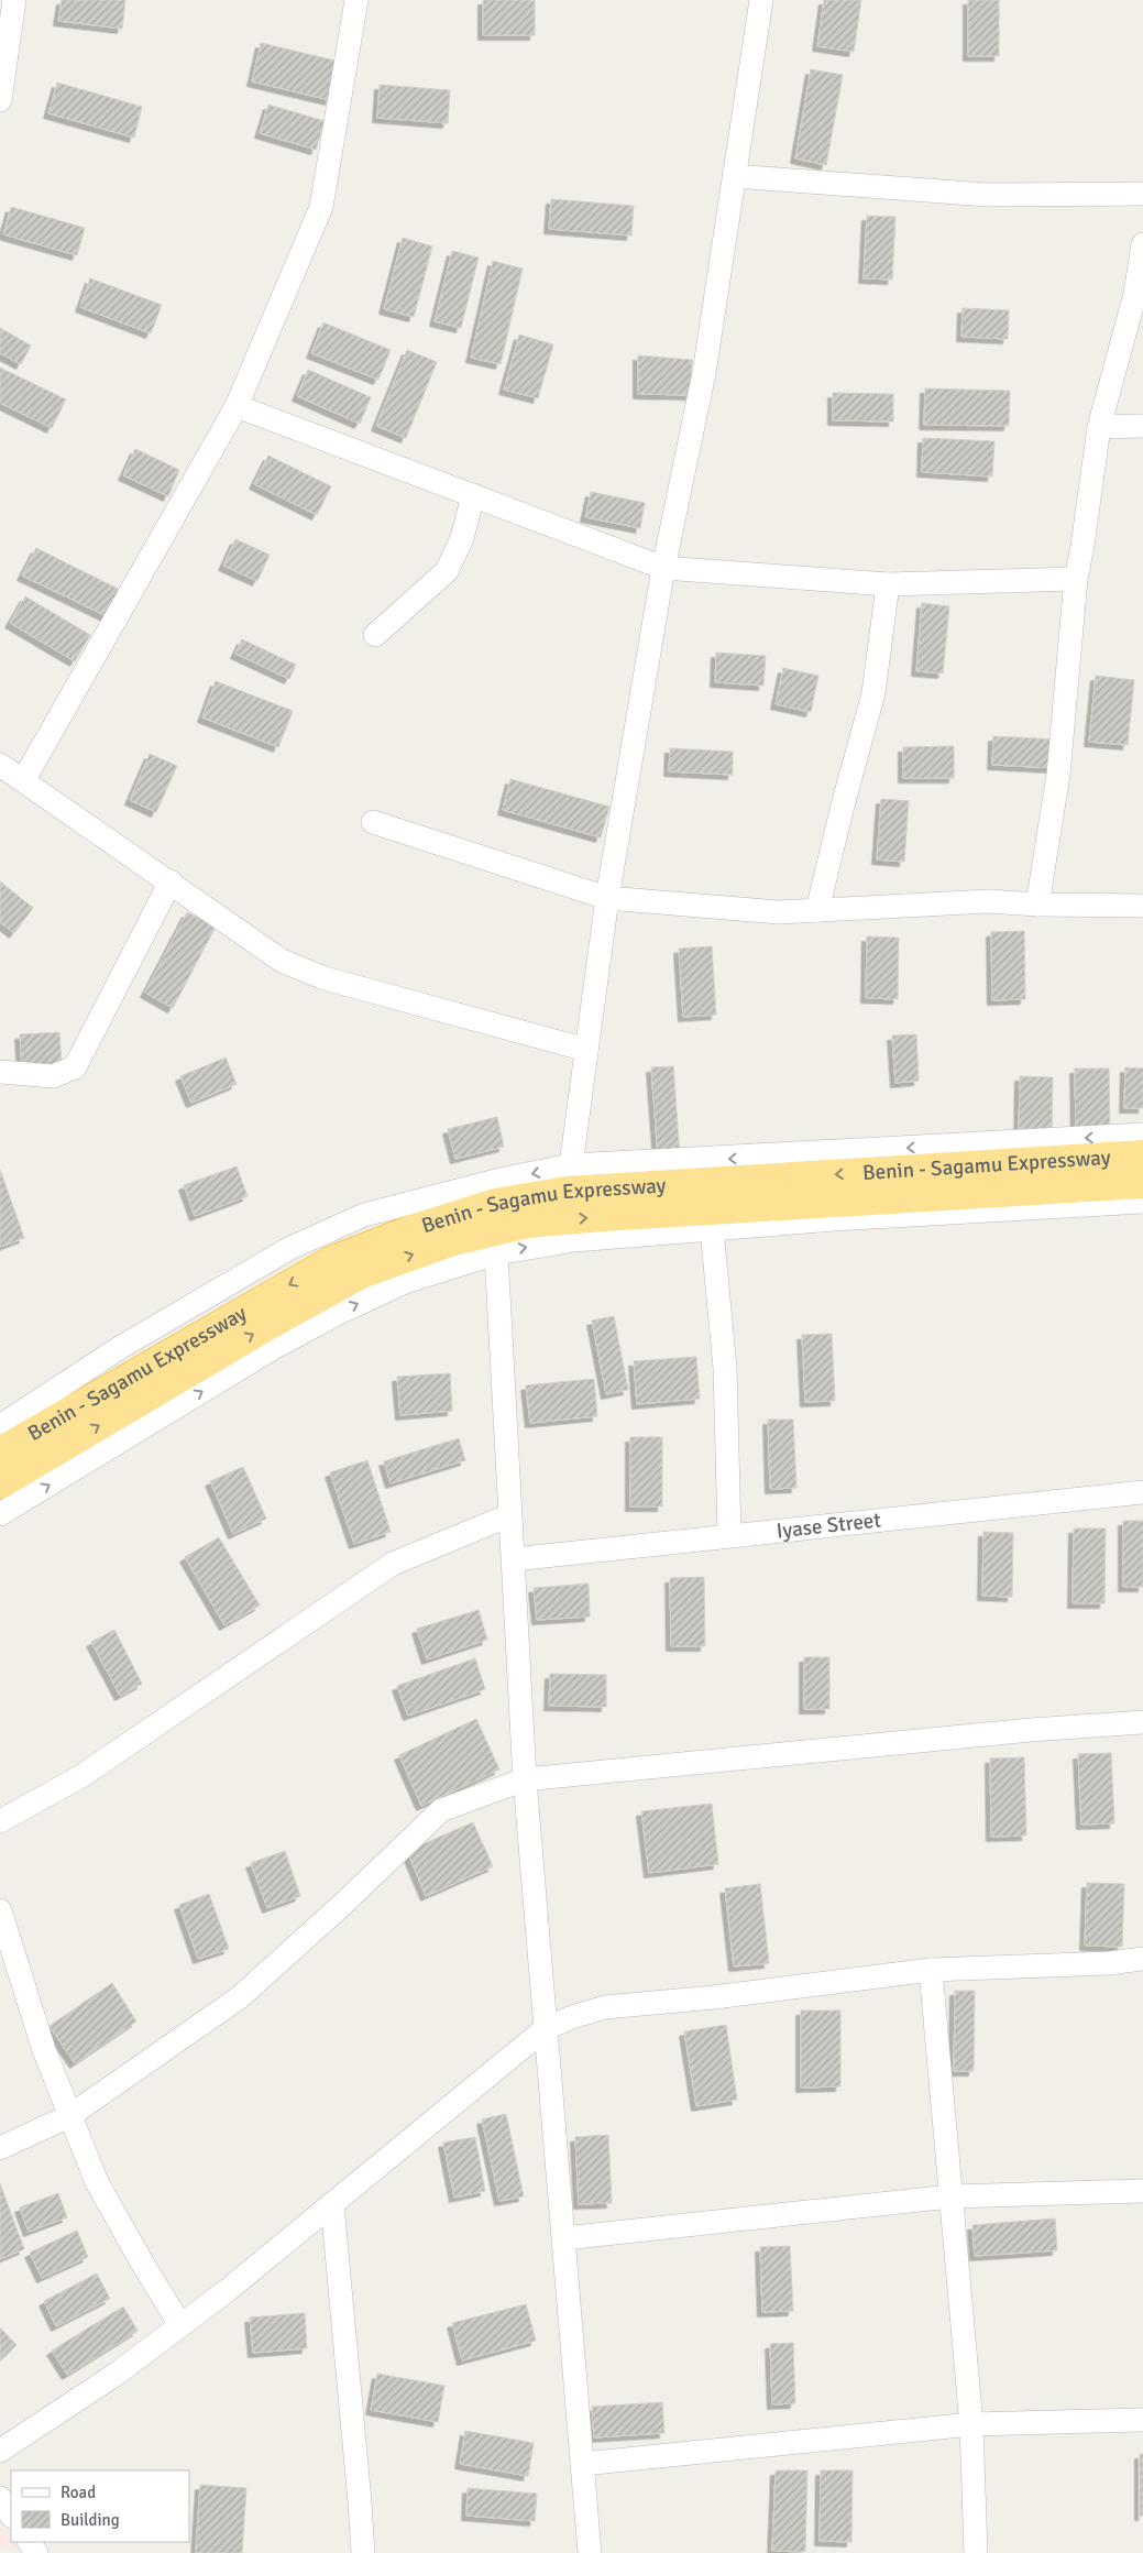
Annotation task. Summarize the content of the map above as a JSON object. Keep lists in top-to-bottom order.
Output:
{
  "streets": {
    "highway": ["Benin - Sagamu Expressway"],
    "street": ["Iyase Street"]
  },
  "legend": ["Road", "Building"]
}
